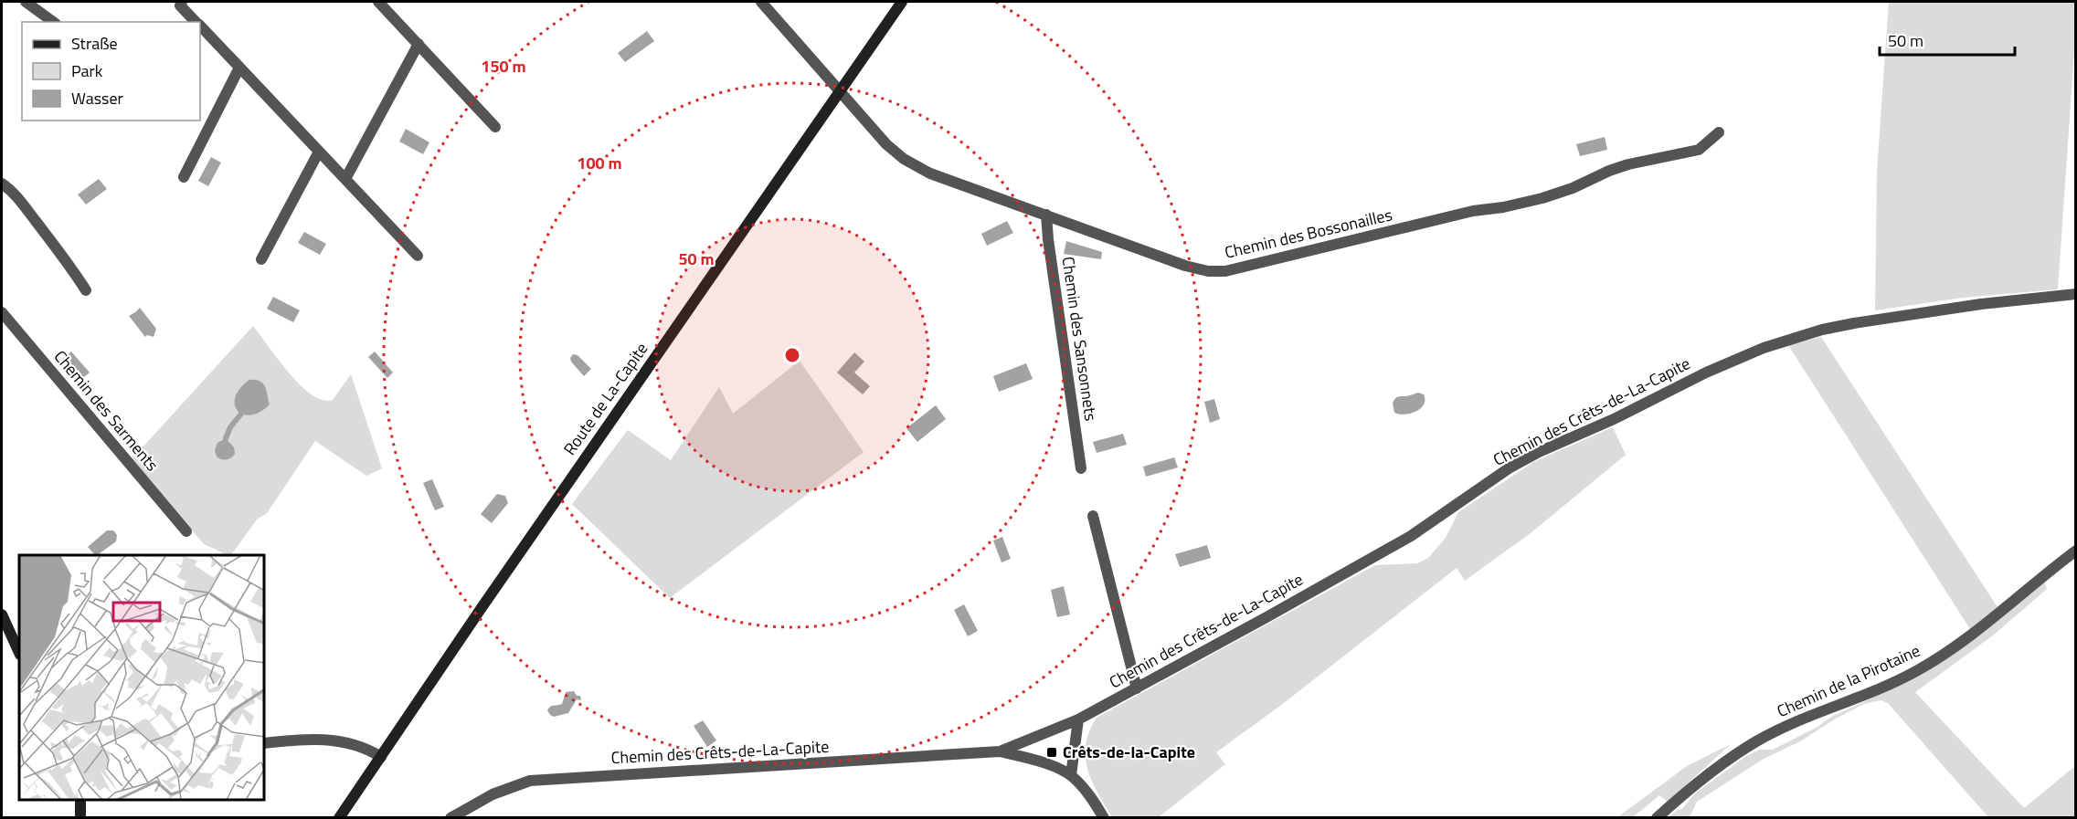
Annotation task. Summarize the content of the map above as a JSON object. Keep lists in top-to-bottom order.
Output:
{
  "streets": {
    "street": [
      "Chemin des Bossonailles",
      "Chemin des Sansonnets",
      "Route de La-Capite",
      "Chemin des Sarments",
      "Chemin des Crêts-de-La-Capite",
      "Chemin de la Pirotaine"
    ]
  },
  "crossings": [
    ["Chemin des Bossonailles", "Chemin des Sansonnets"],
    ["Chemin des Bossonailles", "Route de La-Capite"]
  ],
  "places": {
    "transit": ["Crêts-de-la-Capite"]
  },
  "legend": ["Straße", "Park", "Wasser"],
  "scale_bar": "50 m",
  "rings": ["150 m", "100 m", "50 m"]
}
